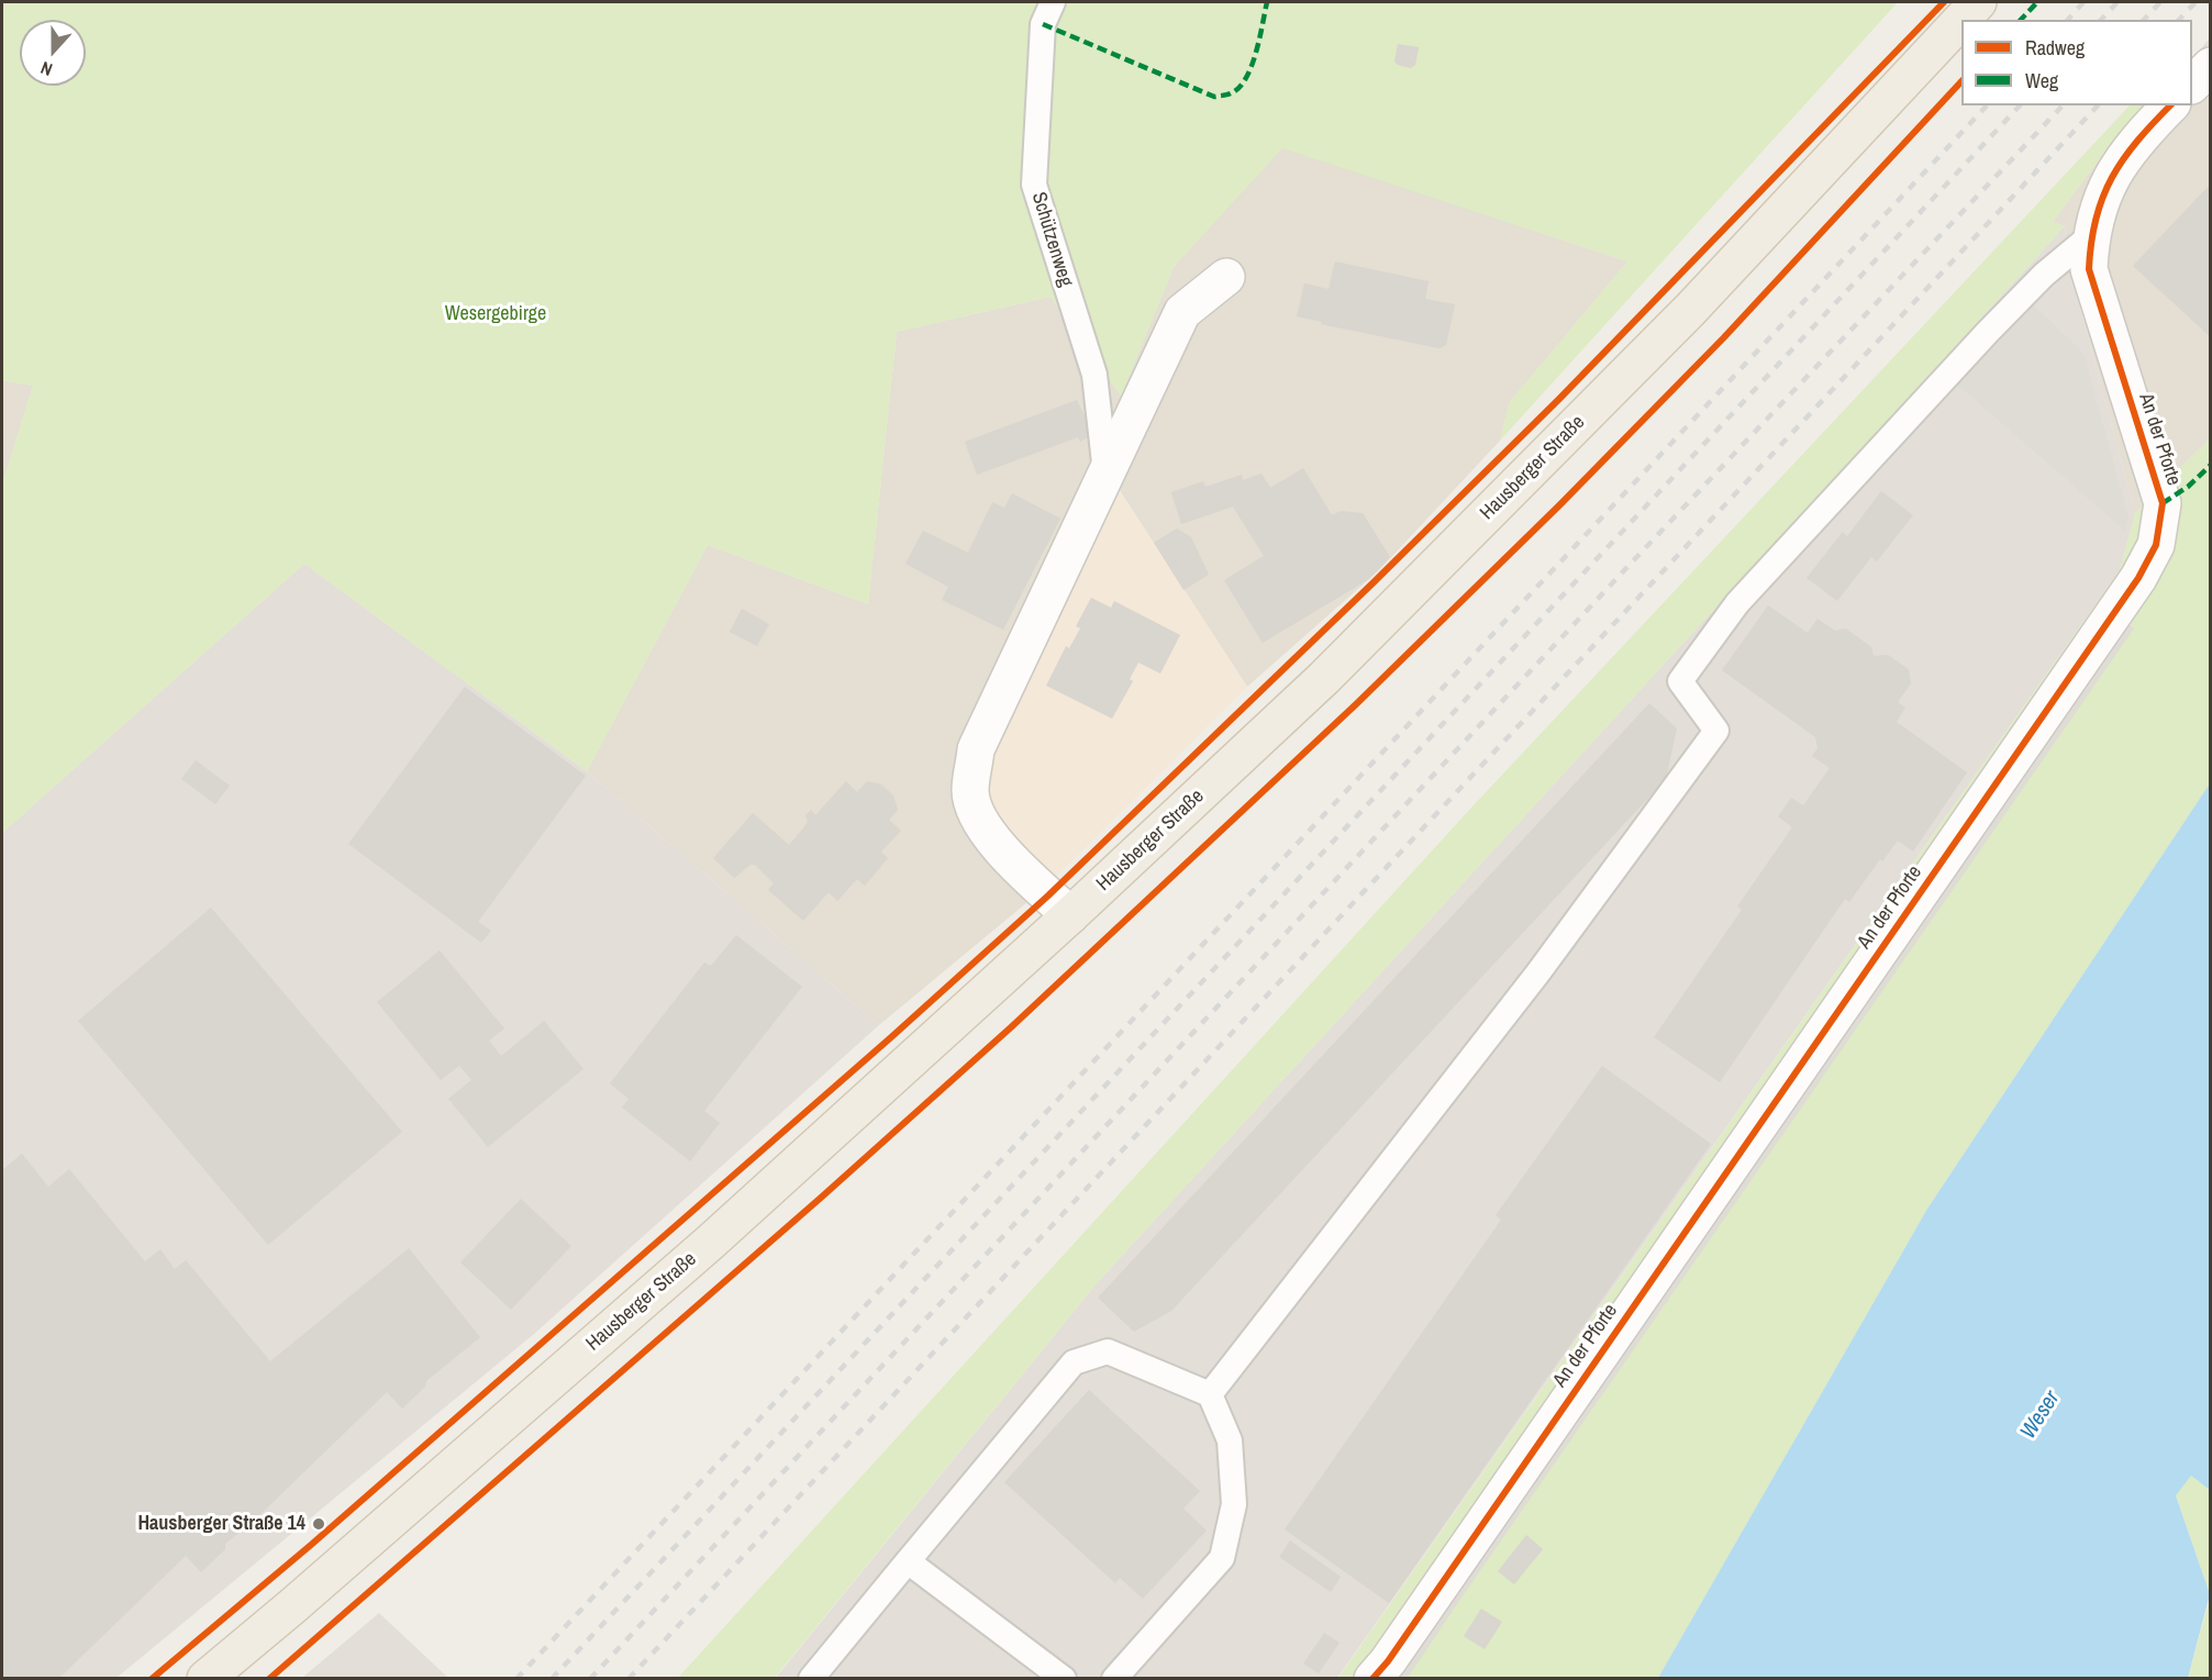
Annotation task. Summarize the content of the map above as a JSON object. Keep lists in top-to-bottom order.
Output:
{
  "streets": {
    "main road": ["Hausberger Straße"],
    "street": ["An der Pforte"],
    "lane": ["Schützenweg"]
  },
  "water": ["Weser"],
  "parks": ["Wesergebirge"],
  "places": ["Hausberger Straße 14"],
  "legend": ["Radweg", "Weg"],
  "north": "bottom"
}
